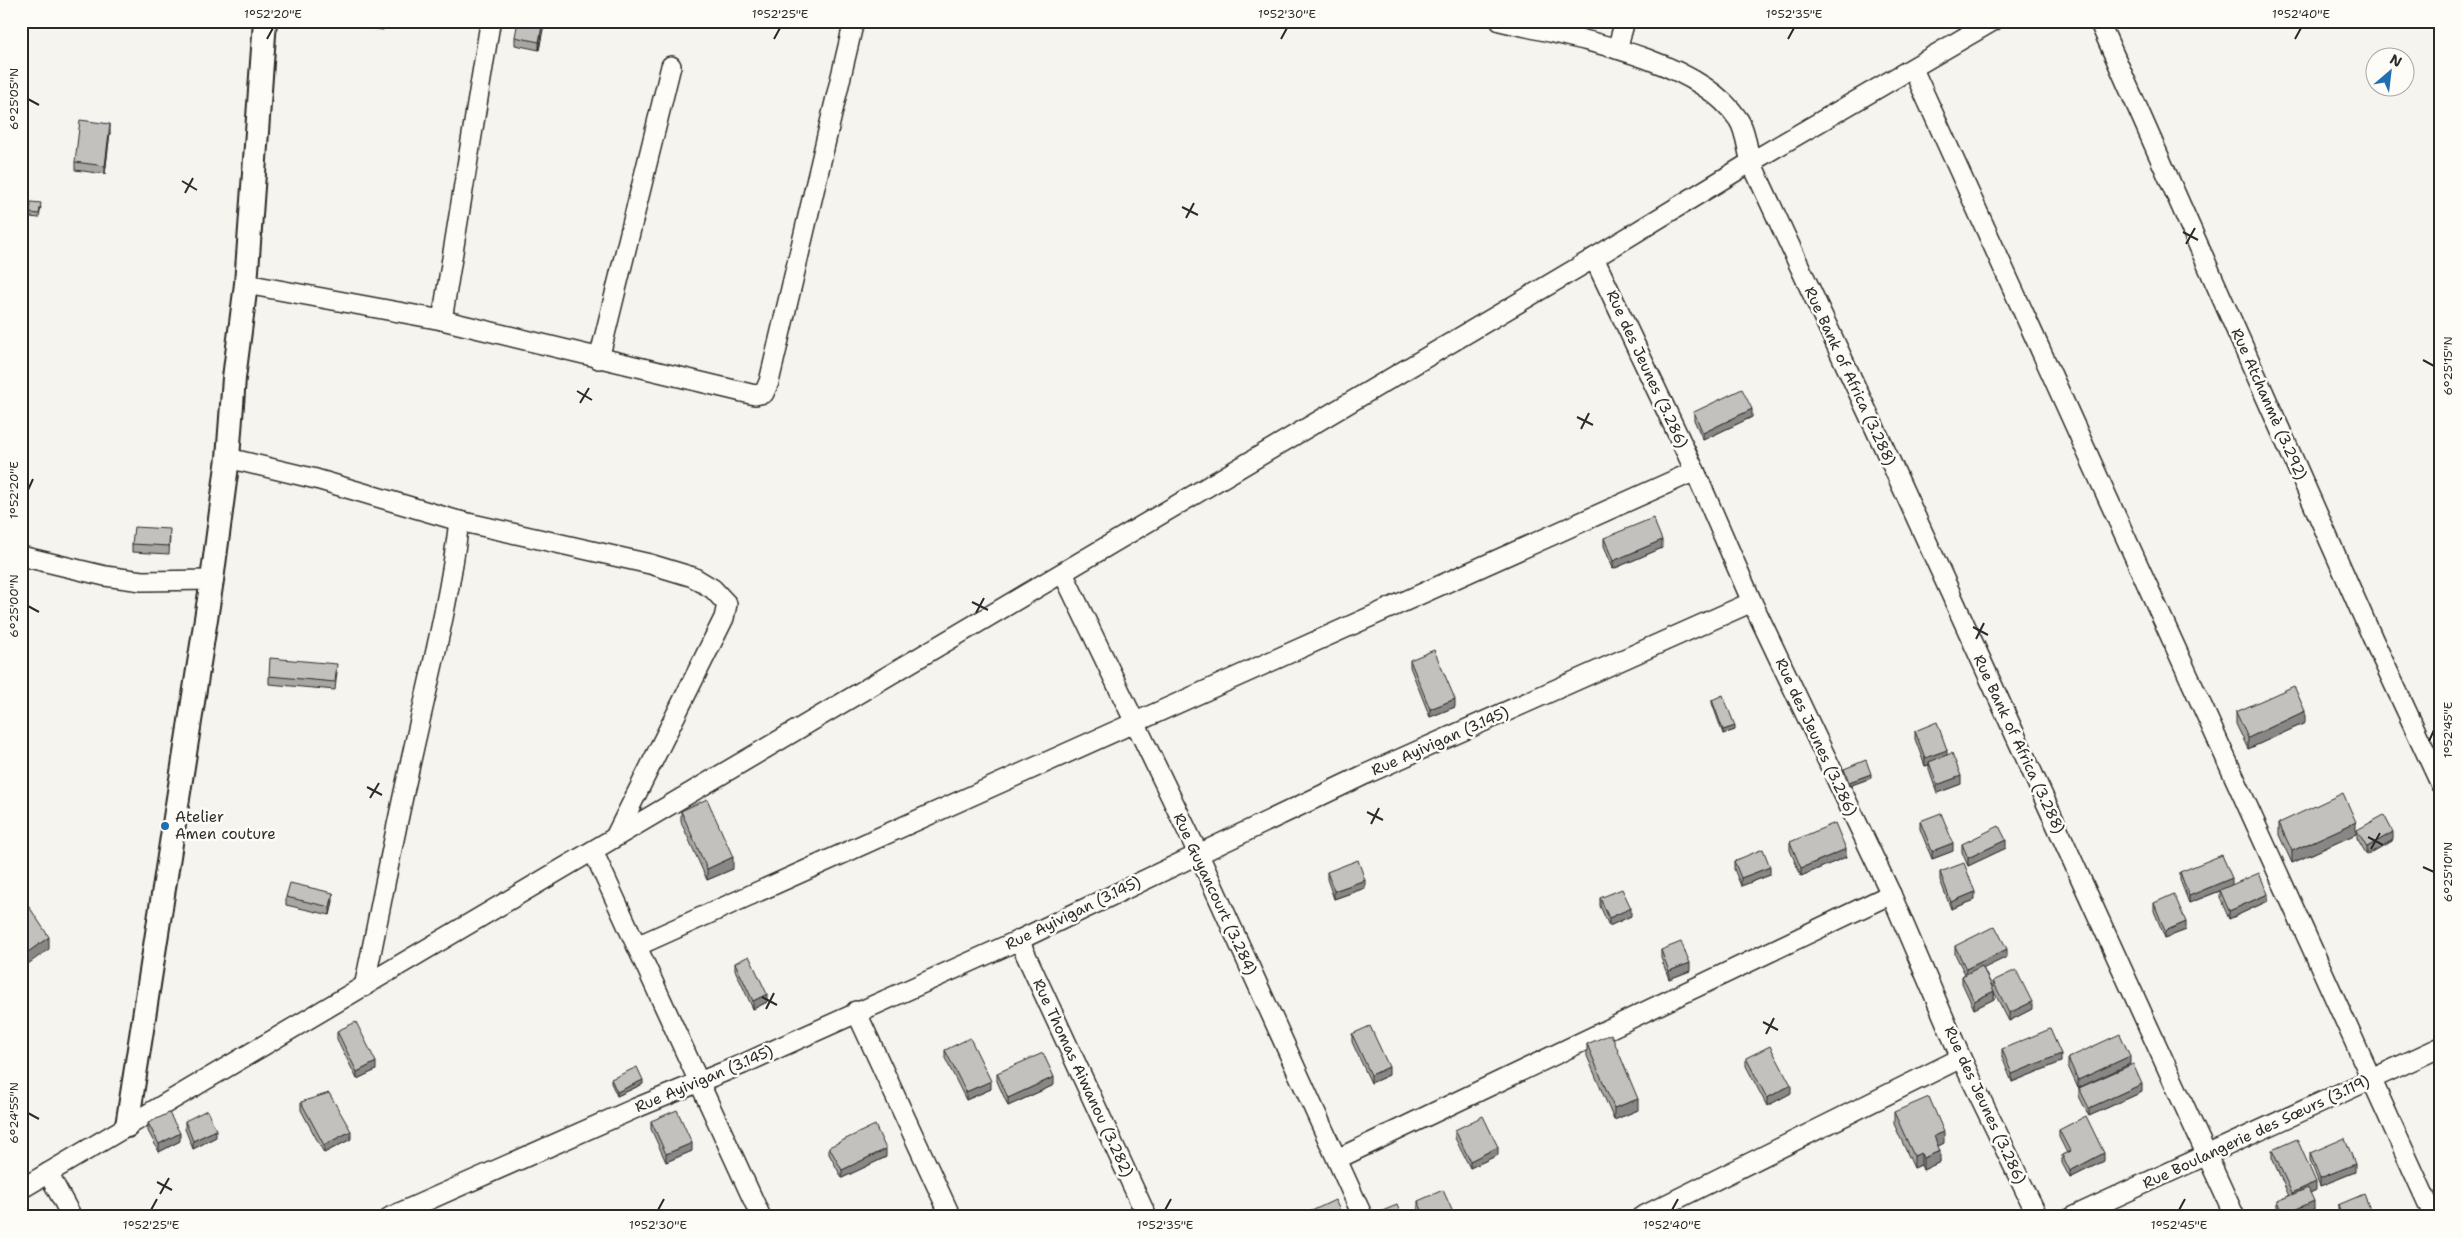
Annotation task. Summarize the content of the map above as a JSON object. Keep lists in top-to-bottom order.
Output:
{
  "streets": {
    "street": [
      "Rue des Jeunes (3.286)",
      "Rue Bank of Africa (3.288)",
      "Rue Atchanmè (3.292)",
      "Rue Ayivigan (3.145)",
      "Rue Guyancourt (3.284)",
      "Rue Thomas Aiwanou (3.282)",
      "Rue Boulangerie des Sœurs (3.119)"
    ]
  },
  "crossings": [
    ["Rue des Jeunes (3.286)", "Rue Ayivigan (3.145)"],
    ["Rue Bank of Africa (3.288)", "Rue Boulangerie des Sœurs (3.119)"],
    ["Rue Ayivigan (3.145)", "Rue Guyancourt (3.284)"],
    ["Rue Ayivigan (3.145)", "Rue Thomas Aiwanou (3.282)"]
  ],
  "places": ["Atelier Amen couture"],
  "north": "top right",
  "coordinates": [
    "1°52'20\"E",
    "1°52'25\"E",
    "1°52'30\"E",
    "1°52'35\"E",
    "1°52'40\"E",
    "6°25'05\"N",
    "6°25'15\"N",
    "6°25'00\"N",
    "1°52'45\"E",
    "6°25'10\"N",
    "6°24'55\"N"
  ]
}
